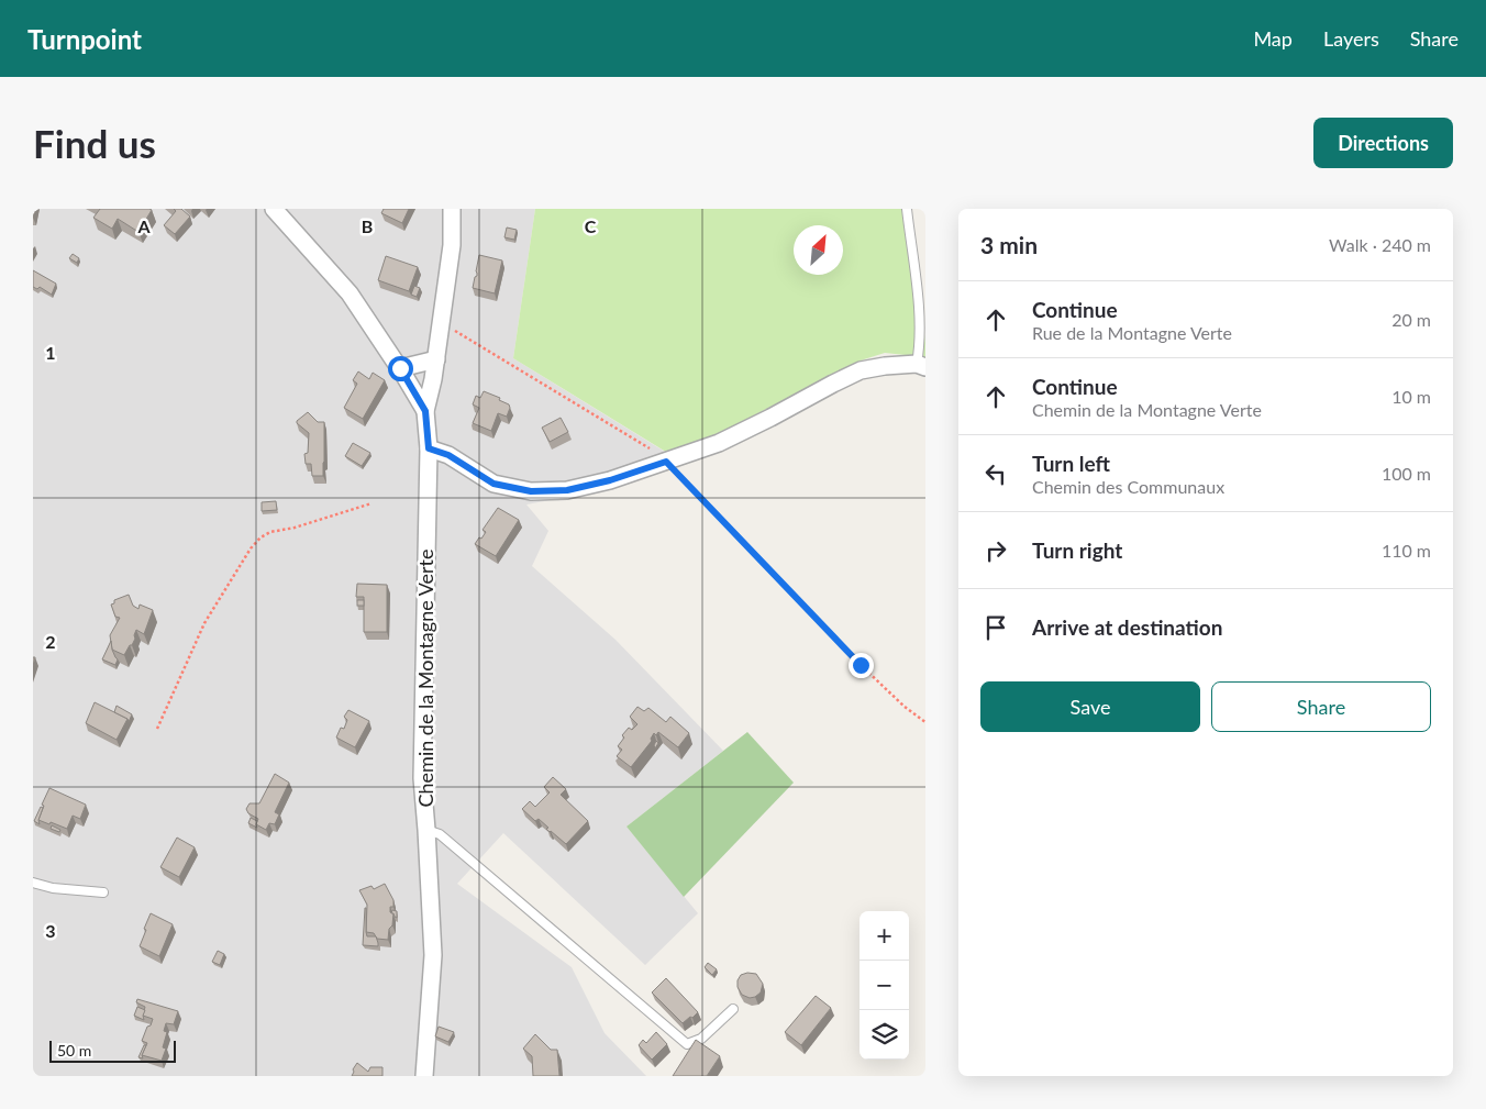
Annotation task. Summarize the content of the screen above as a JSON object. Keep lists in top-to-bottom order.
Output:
{
  "streets": {
    "street": ["Chemin de la Montagne Verte"]
  },
  "scale_bar": "50 m",
  "north": "top right",
  "page": {
    "header": "Turnpoint",
    "nav": ["Map", "Layers", "Share"],
    "buttons": [
      "Directions",
      ["Save", "Share"]
    ],
    "title": "Find us",
    "heading": ["3 min", "Walk · 240 m"],
    "list": [
      ["Continue", "Rue de la Montagne Verte", "20 m"],
      ["Continue", "Chemin de la Montagne Verte", "10 m"],
      ["Turn left", "Chemin des Communaux", "100 m"],
      ["Turn right", "110 m"],
      "Arrive at destination"
    ],
    "map_buttons": ["+", "−"],
    "scale": "50 m"
  },
  "grid": {
    "columns": ["A", "B", "C"],
    "rows": ["1", "2", "3"]
  }
}
